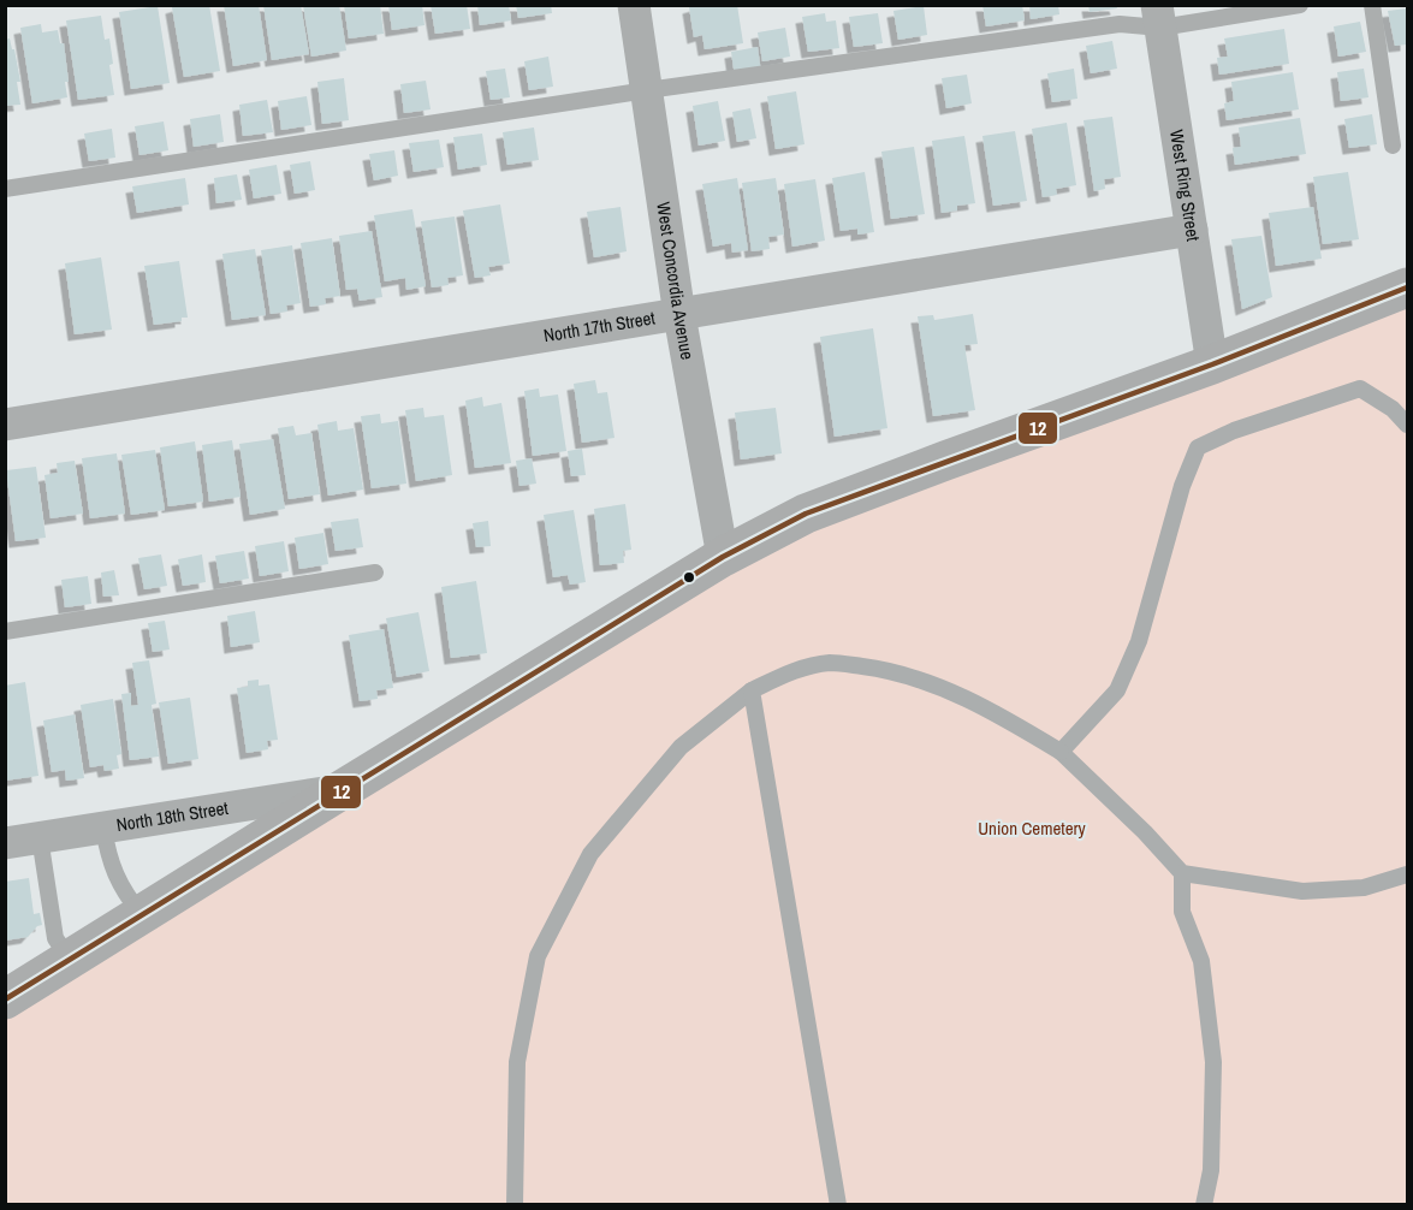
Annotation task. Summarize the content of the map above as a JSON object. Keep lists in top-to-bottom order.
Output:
{
  "streets": {
    "street": [
      "West Ring Street",
      "West Concordia Avenue",
      "North 17th Street",
      "North 18th Street"
    ]
  },
  "crossings": [
    ["West Ring Street", "North 17th Street"],
    ["West Concordia Avenue", "North 17th Street"]
  ],
  "parks": ["Union Cemetery"],
  "lines": ["transit line 12"]
}
